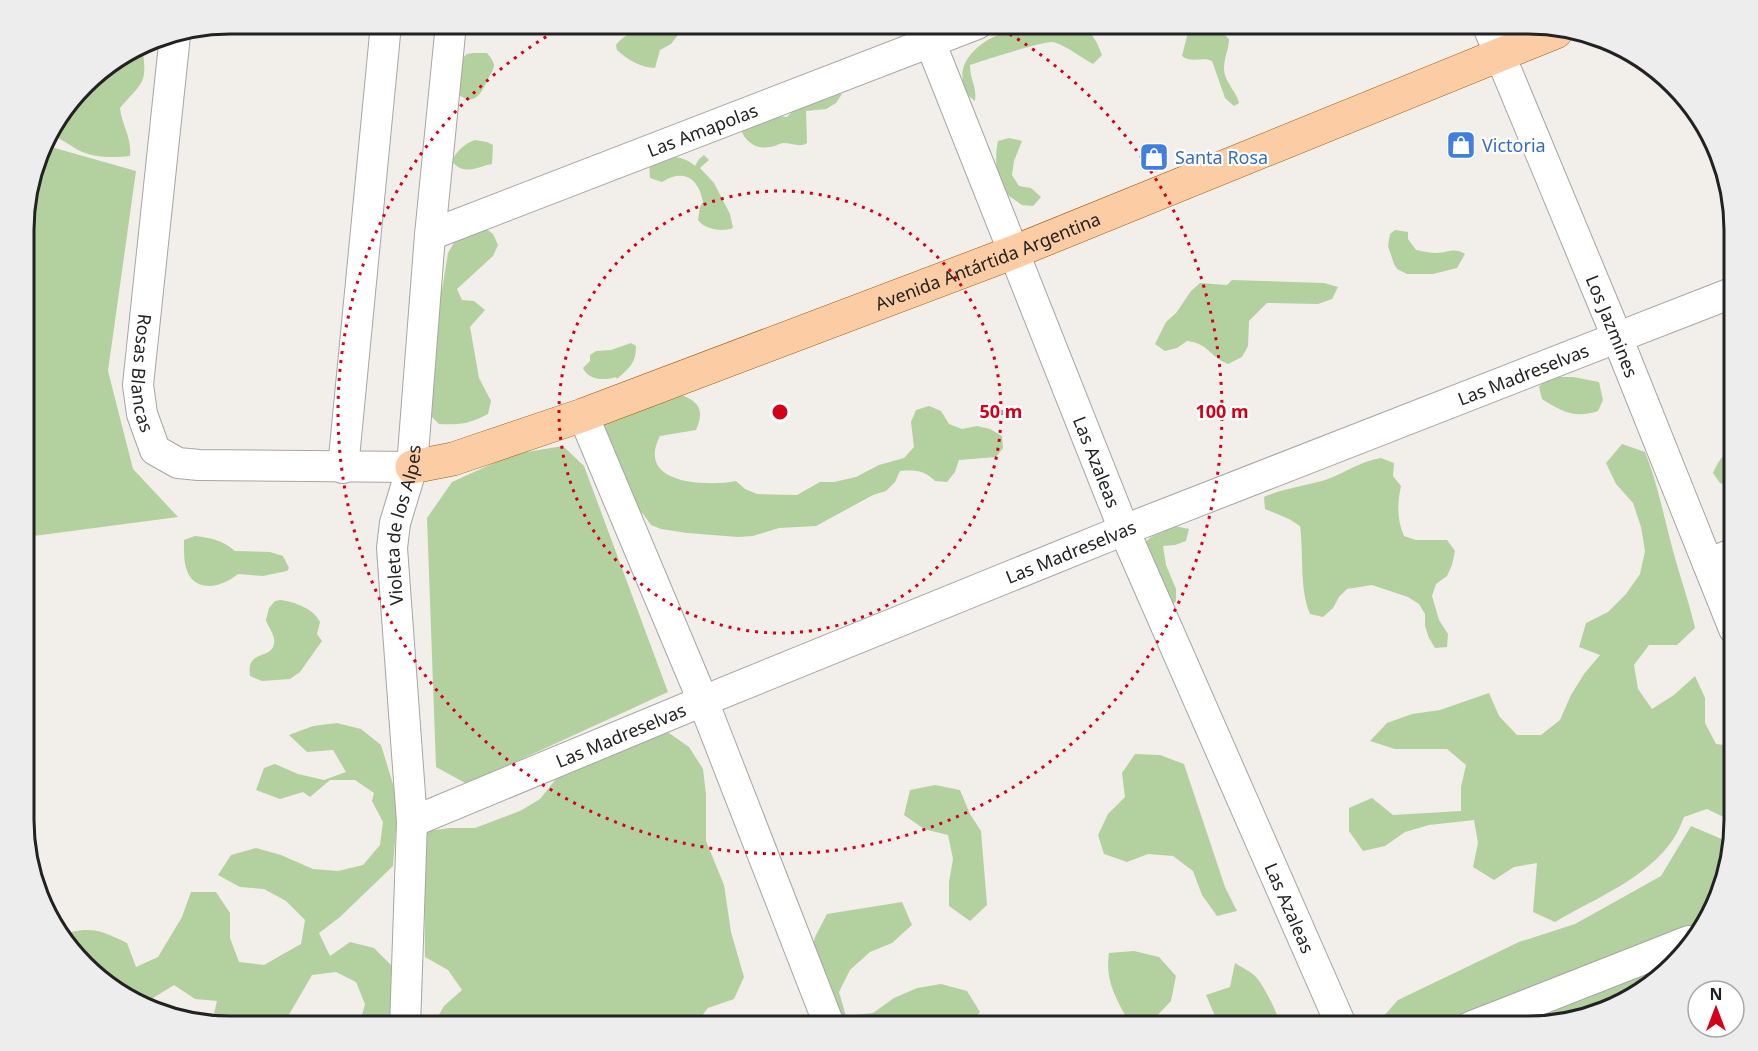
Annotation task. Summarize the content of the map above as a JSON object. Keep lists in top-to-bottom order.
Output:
{
  "streets": {
    "main road": ["Avenida Antártida Argentina"],
    "street": [
      "Las Amapolas",
      "Los Jazmines",
      "Rosas Blancas",
      "Las Madreselvas",
      "Las Azaleas",
      "Violeta de los Alpes"
    ]
  },
  "crossings": [
    ["Las Amapolas", "Violeta de los Alpes"],
    ["Avenida Antártida Argentina", "Los Jazmines"],
    ["Avenida Antártida Argentina", "Rosas Blancas"],
    ["Avenida Antártida Argentina", "Las Azaleas"],
    ["Avenida Antártida Argentina", "Violeta de los Alpes"],
    ["Los Jazmines", "Las Madreselvas"],
    ["Rosas Blancas", "Violeta de los Alpes"],
    ["Las Madreselvas", "Las Azaleas"],
    ["Las Madreselvas", "Violeta de los Alpes"]
  ],
  "places": {
    "shop": ["Victoria", "Santa Rosa"]
  },
  "north": "top",
  "rings": ["50 m", "100 m"]
}
